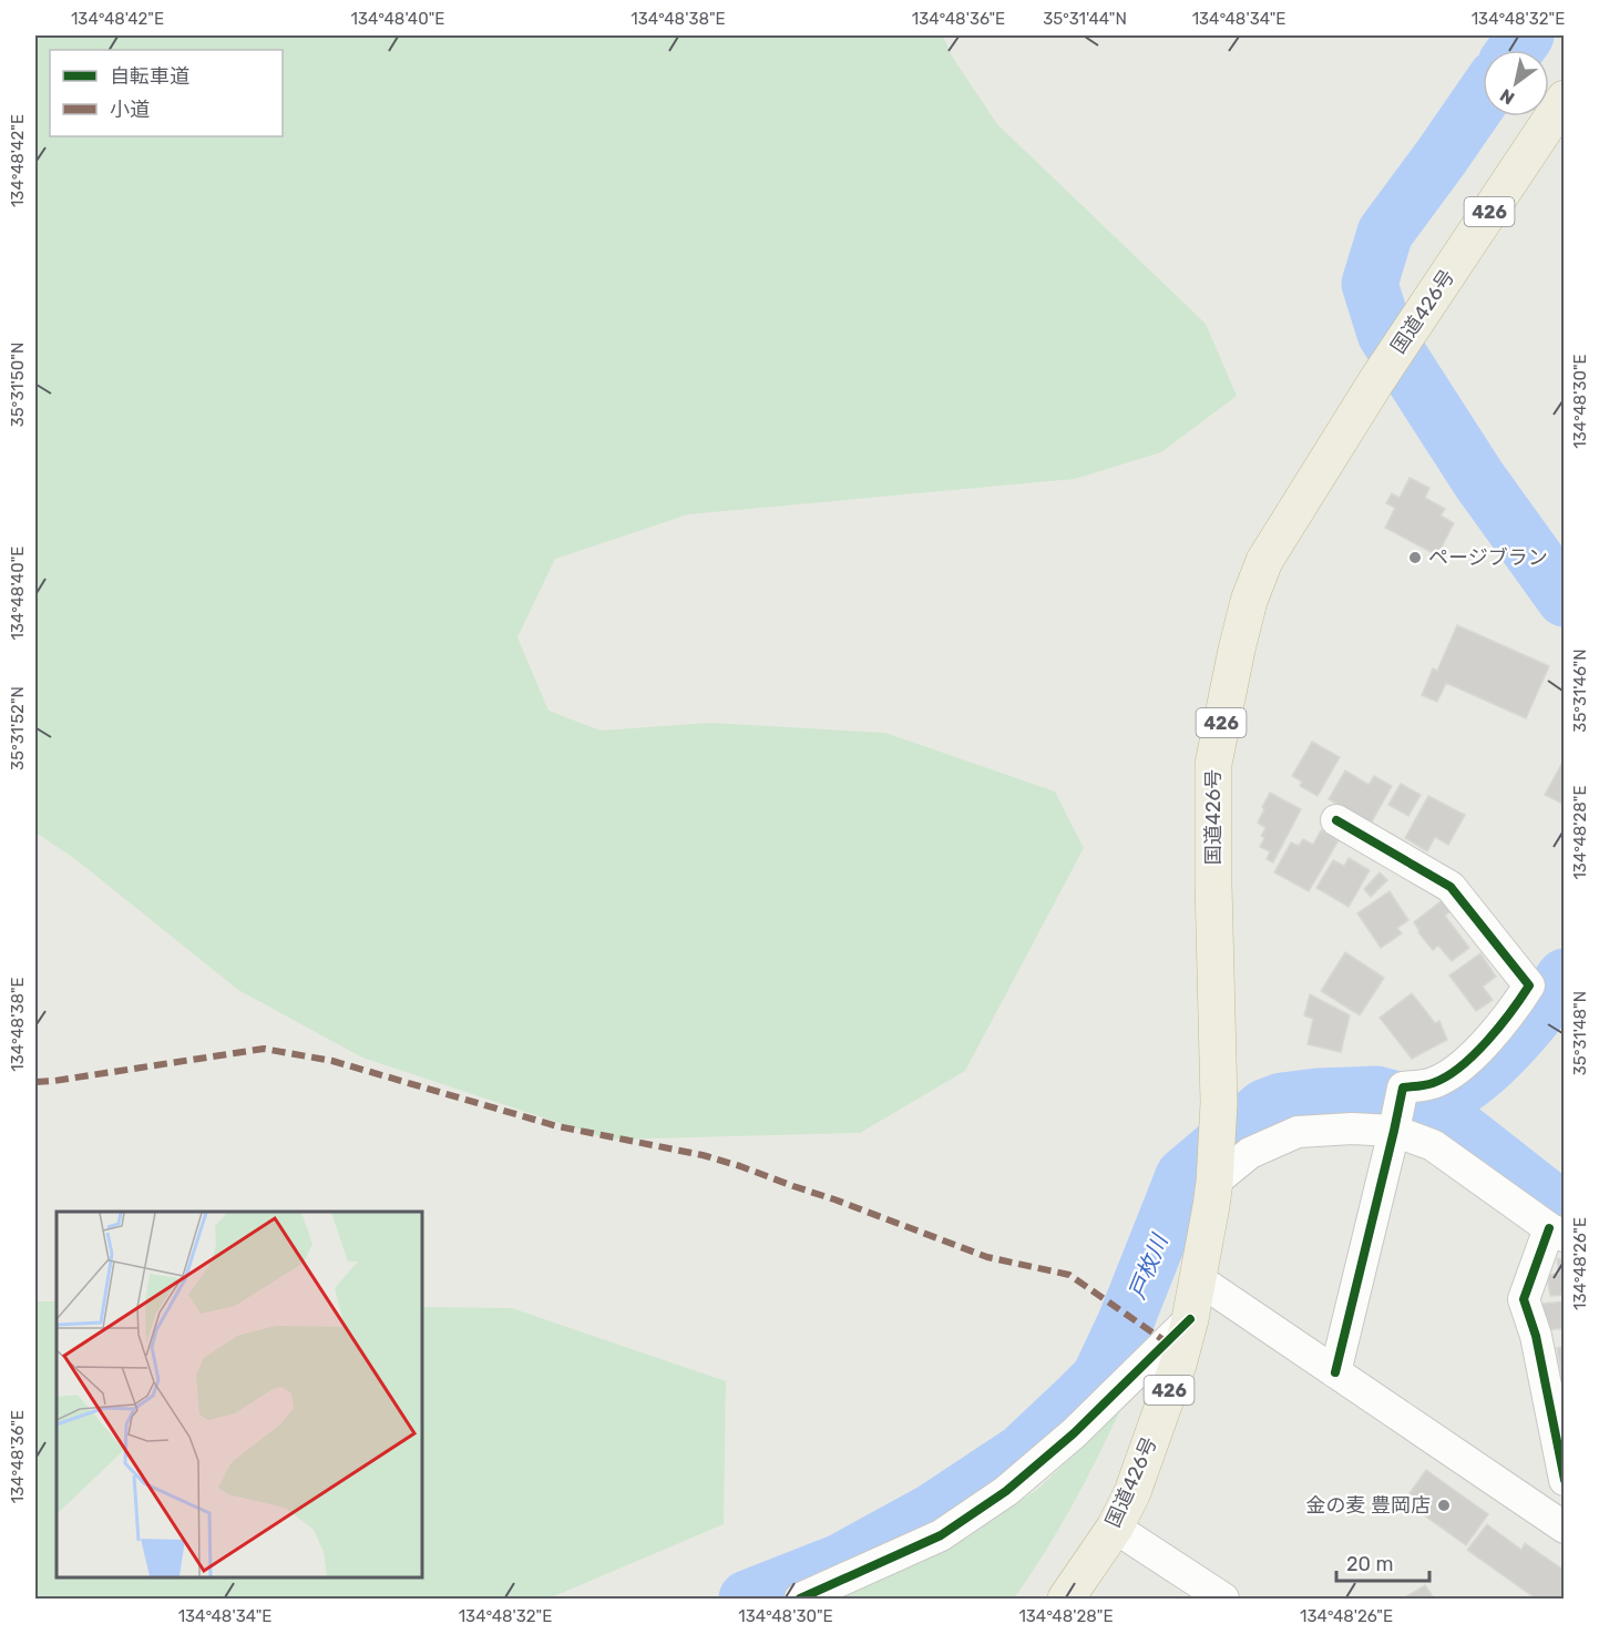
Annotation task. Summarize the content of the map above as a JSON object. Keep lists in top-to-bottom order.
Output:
{
  "streets": {
    "highway": ["426", "国道426号"]
  },
  "water": ["戸枚川"],
  "places": ["ページブラン", "金の麦 豊岡店"],
  "legend": ["自転車道", "小道"],
  "scale_bar": "20 m",
  "north": "bottom left",
  "coordinates": [
    "134°48'42\"E",
    "134°48'40\"E",
    "134°48'38\"E",
    "134°48'36\"E",
    "35°31'44\"N",
    "134°48'34\"E",
    "134°48'32\"E",
    "35°31'50\"N",
    "134°48'30\"E",
    "35°31'46\"N",
    "35°31'52\"N",
    "134°48'28\"E",
    "35°31'48\"N",
    "134°48'26\"E"
  ]
}
